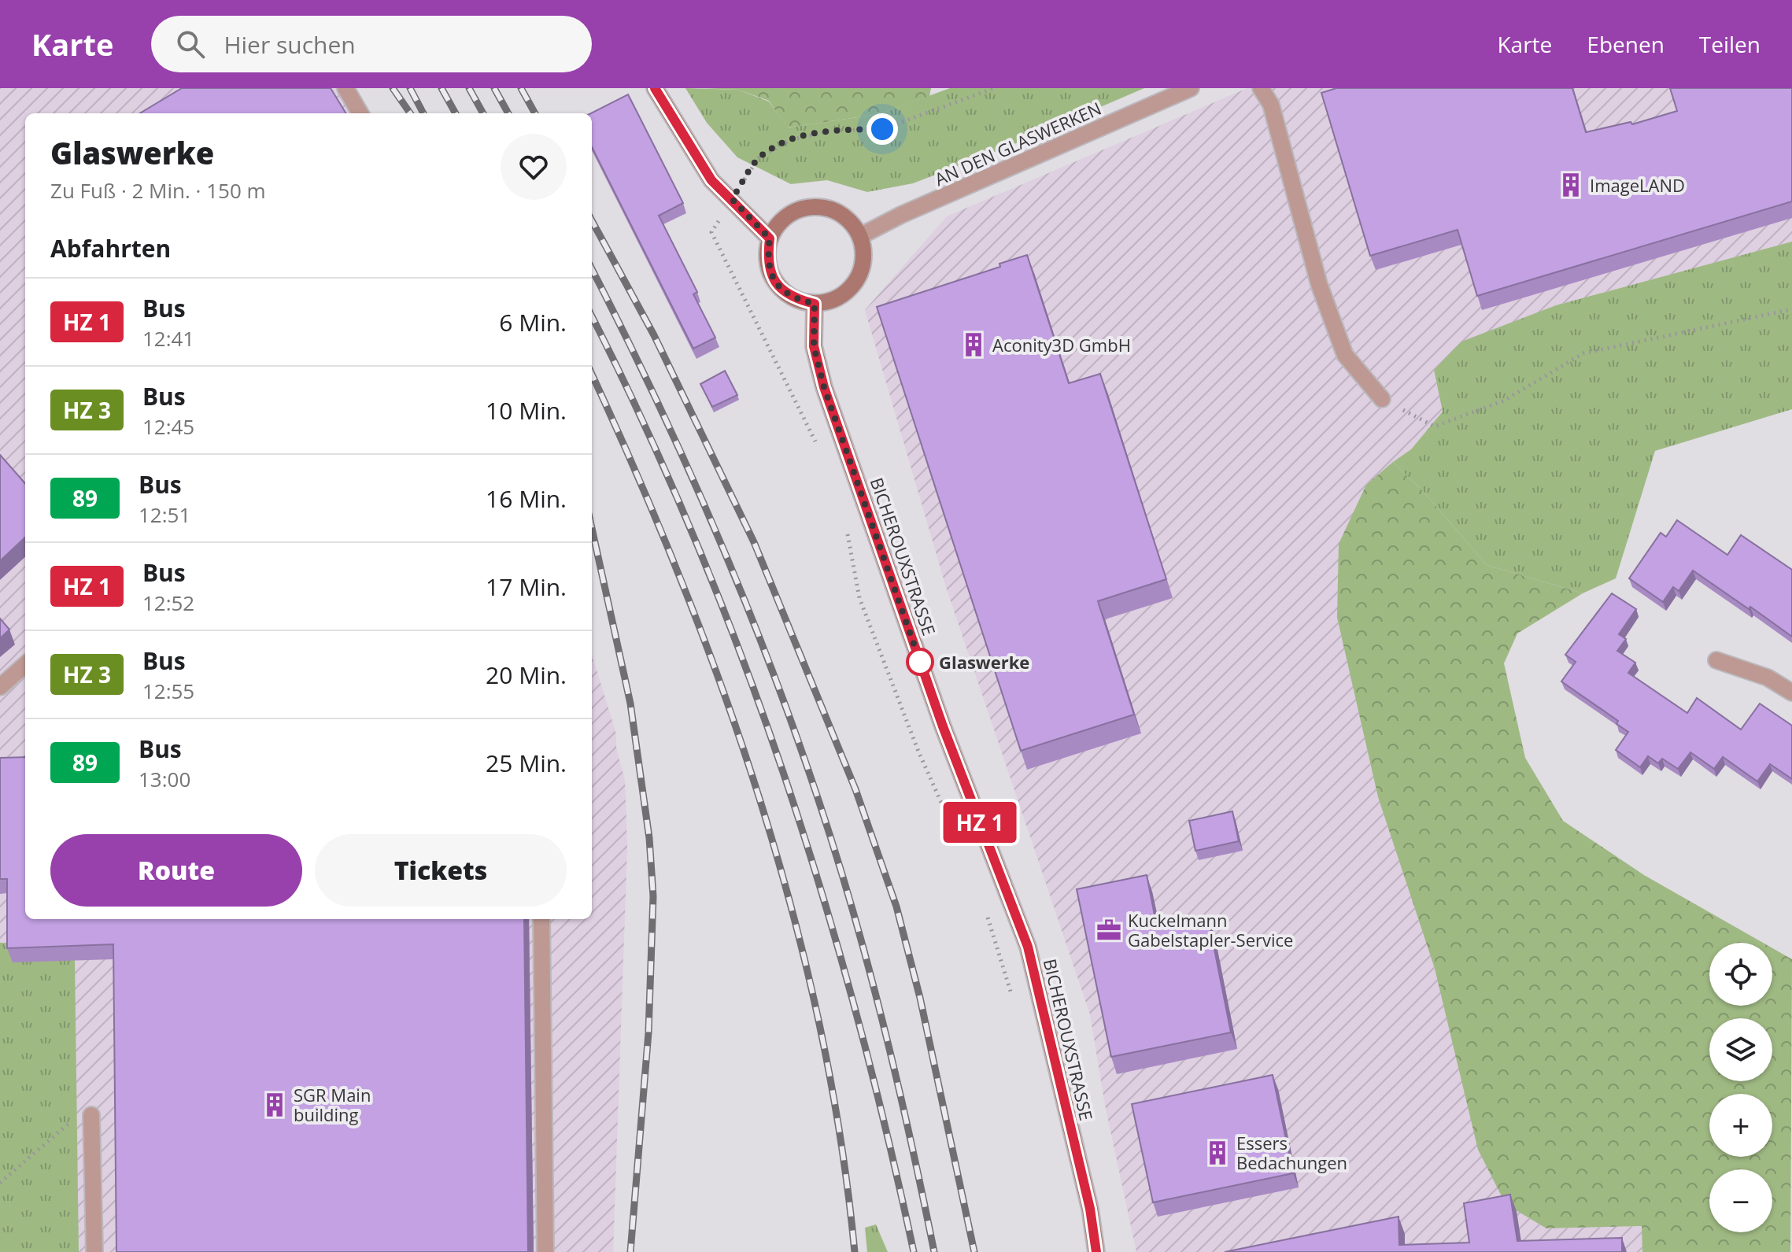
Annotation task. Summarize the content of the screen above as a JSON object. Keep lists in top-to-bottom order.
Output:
{
  "streets": {
    "street": ["AN DEN GLASWERKEN", "BICHEROUXSTRASSE"]
  },
  "crossings": [
    ["AN DEN GLASWERKEN", "BICHEROUXSTRASSE"]
  ],
  "places": {
    "building": [
      "ImageLAND",
      "Aconity3D GmbH",
      "SGR Main building",
      "Essers Bedachungen"
    ],
    "other": ["Glaswerke"],
    "office": ["Kuckelmann Gabelstapler-Service"]
  },
  "page": {
    "header": "Karte",
    "search": "Hier suchen",
    "nav": ["Karte", "Ebenen", "Teilen"],
    "on_map": "HZ 1",
    "heading": [
      ["Glaswerke", "Zu Fuß · 2 Min. · 150 m"],
      "Abfahrten"
    ],
    "list": [
      {
        "mark": "HZ 1",
        "name": "Bus",
        "note": "12:41",
        "value": "6 Min."
      },
      {
        "mark": "HZ 3",
        "name": "Bus",
        "note": "12:45",
        "value": "10 Min."
      },
      {
        "mark": "89",
        "name": "Bus",
        "note": "12:51",
        "value": "16 Min."
      },
      {
        "mark": "HZ 1",
        "name": "Bus",
        "note": "12:52",
        "value": "17 Min."
      },
      {
        "mark": "HZ 3",
        "name": "Bus",
        "note": "12:55",
        "value": "20 Min."
      },
      {
        "mark": "89",
        "name": "Bus",
        "note": "13:00",
        "value": "25 Min."
      }
    ],
    "buttons": ["Route", "Tickets"],
    "map_buttons": ["+", "−"]
  }
}
